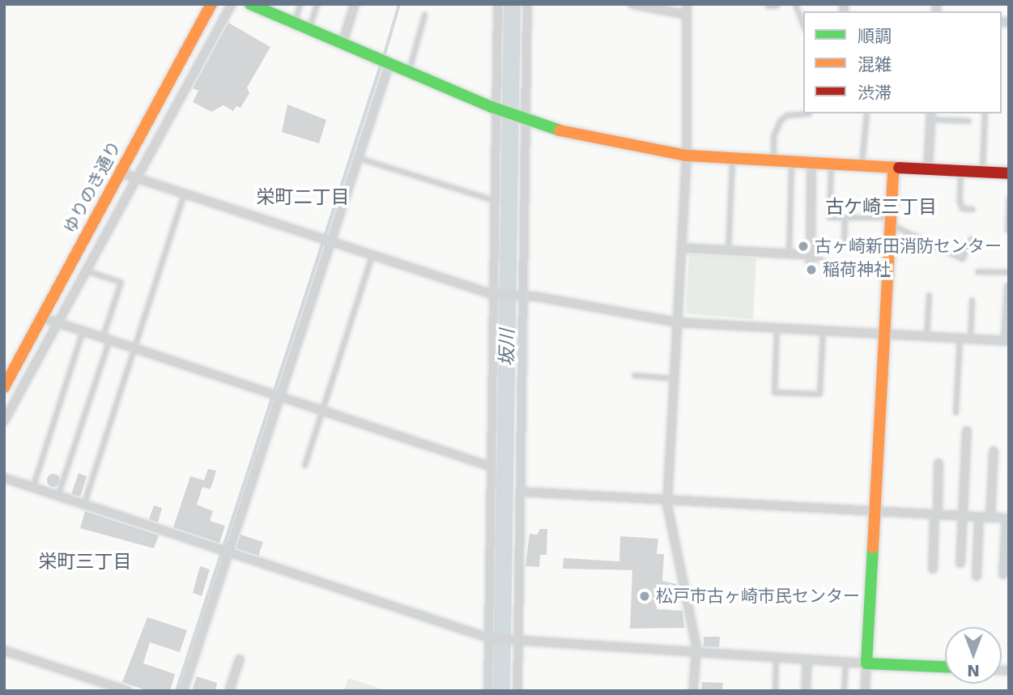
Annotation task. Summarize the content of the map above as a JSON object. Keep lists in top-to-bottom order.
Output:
{
  "streets": {
    "street": ["ゆりのき通り"]
  },
  "districts": ["栄町二丁目", "古ケ崎三丁目", "栄町三丁目"],
  "water": ["坂川"],
  "places": ["古ヶ崎新田消防センター", "稲荷神社", "松戸市古ヶ崎市民センター"],
  "legend": ["順調", "混雑", "渋滞"],
  "north": "bottom"
}
